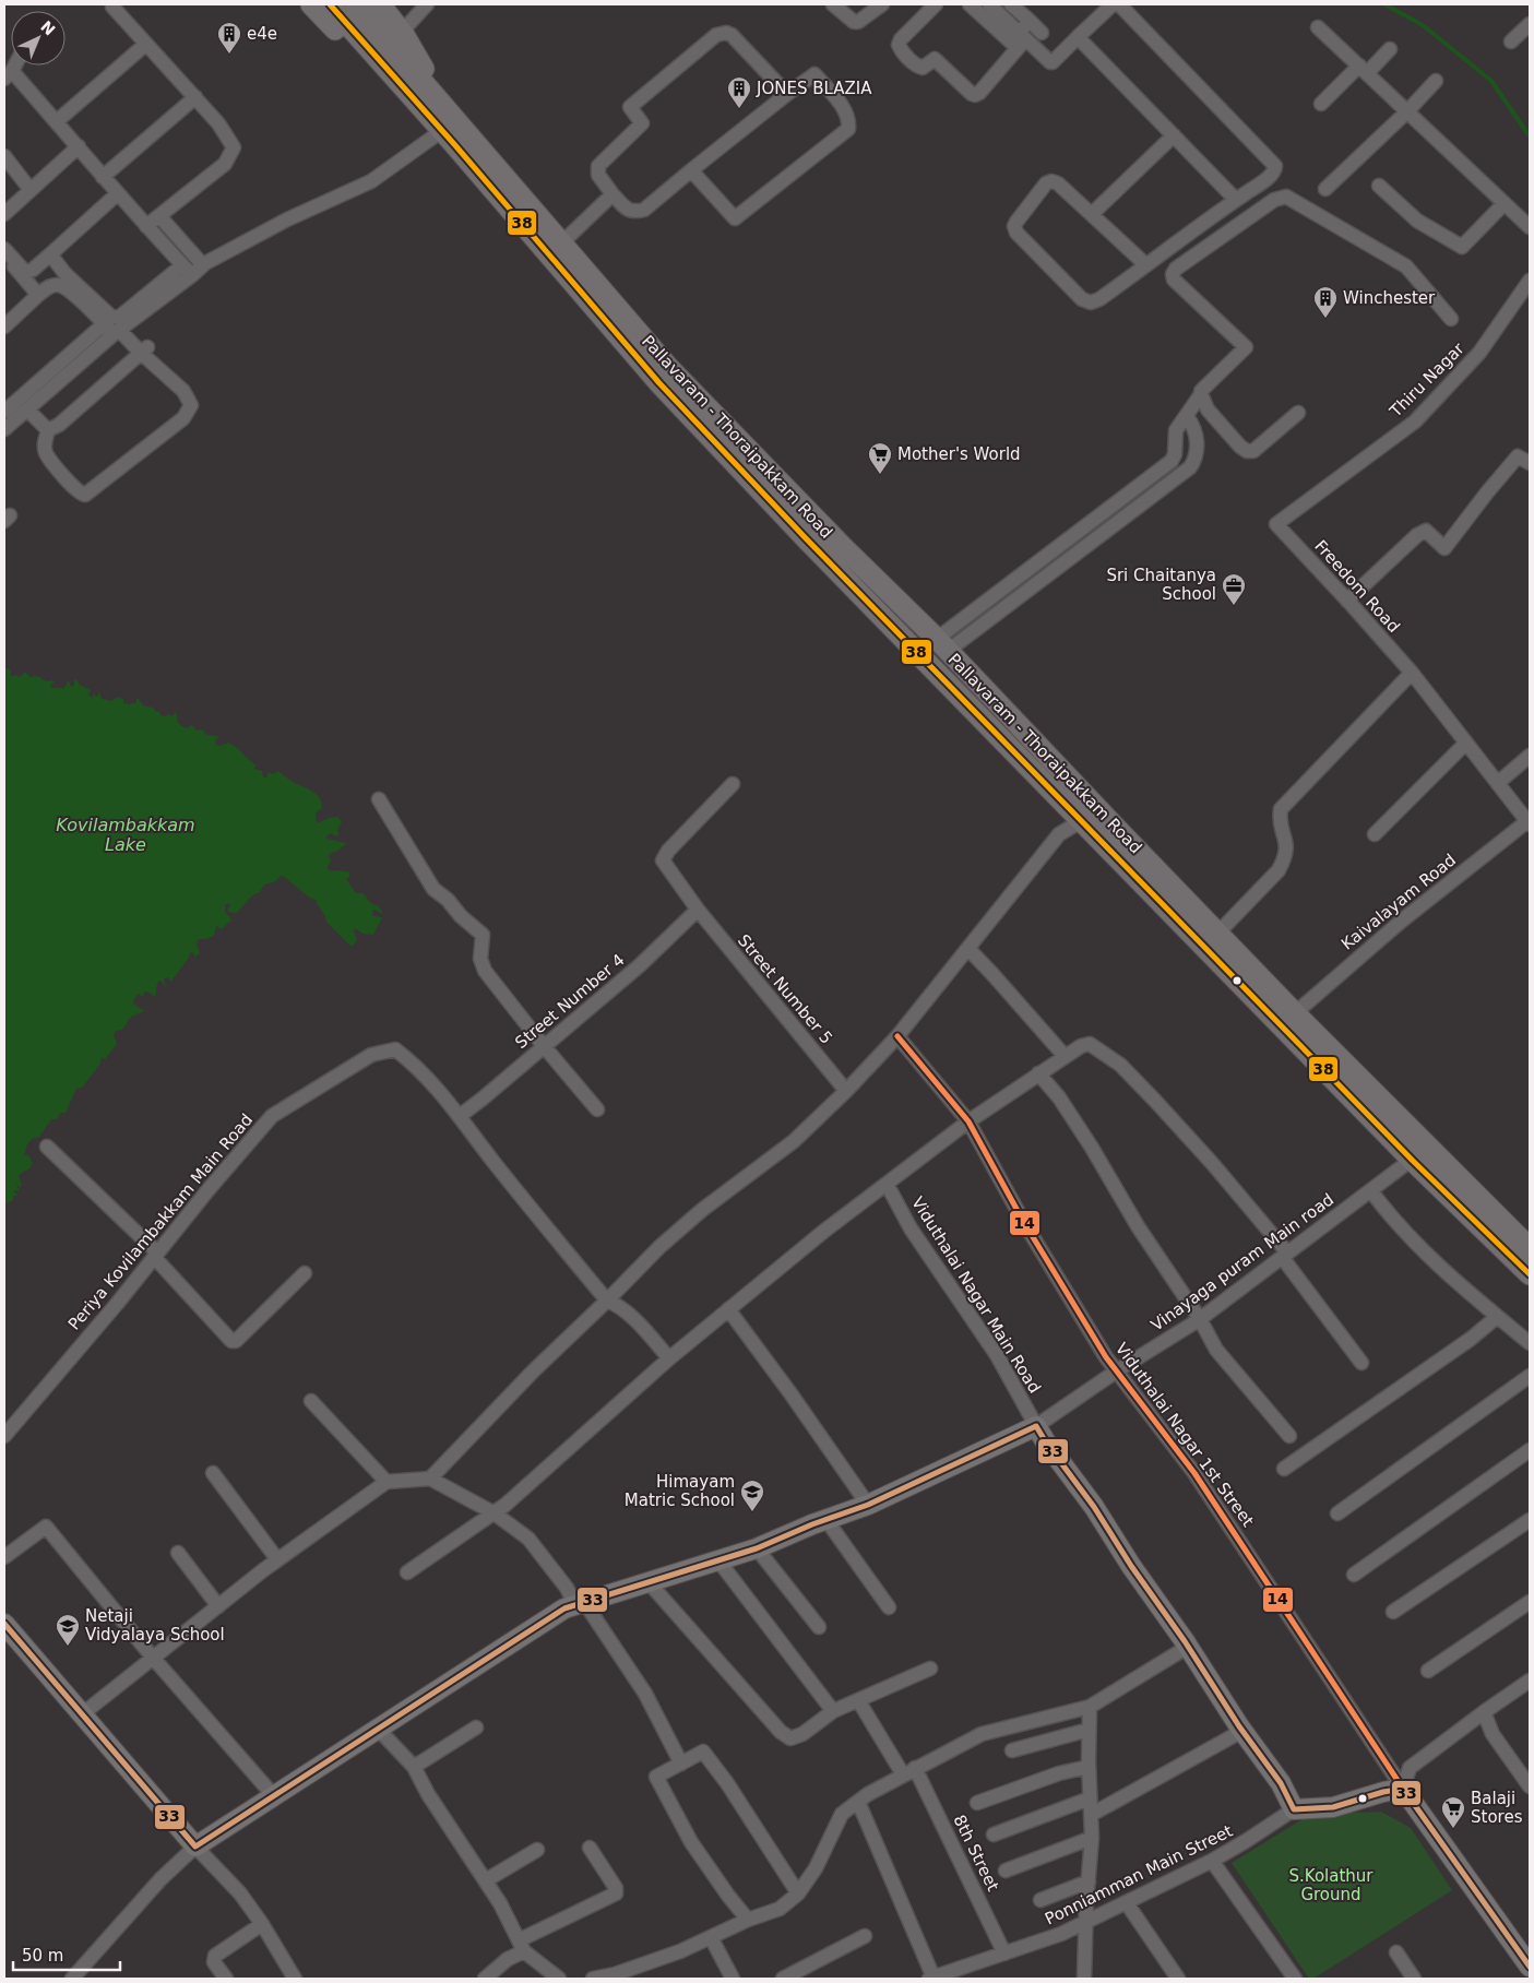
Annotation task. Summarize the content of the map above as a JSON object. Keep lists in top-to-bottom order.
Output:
{
  "streets": {
    "main road": ["Pallavaram - Thoraipakkam Road"],
    "street": [
      "Thiru Nagar",
      "Freedom Road",
      "Kaivalayam Road",
      "Street Number 5",
      "Street Number 4",
      "Periya Kovilambakkam Main Road",
      "Vinayaga puram Main road",
      "Viduthalai Nagar Main Road",
      "Viduthalai Nagar 1st Street",
      "8th Street",
      "Ponniamman Main Street"
    ]
  },
  "crossings": [
    ["Thiru Nagar", "Freedom Road"],
    ["Pallavaram - Thoraipakkam Road", "Kaivalayam Road"],
    ["Pallavaram - Thoraipakkam Road", "Vinayaga puram Main road"],
    ["Freedom Road", "Kaivalayam Road"],
    ["Street Number 5", "Street Number 4"],
    ["Street Number 4", "Periya Kovilambakkam Main Road"],
    ["Vinayaga puram Main road", "Viduthalai Nagar Main Road"],
    ["Vinayaga puram Main road", "Viduthalai Nagar 1st Street"],
    ["8th Street", "Ponniamman Main Street"]
  ],
  "water": ["Kovilambakkam Lake"],
  "parks": ["S.Kolathur Ground"],
  "places": {
    "building": ["e4e", "JONES BLAZIA", "Winchester"],
    "supermarket": ["Mother's World", "Balaji Stores"],
    "office": ["Sri Chaitanya School"],
    "school or university": ["Himayam Matric School", "Netaji Vidyalaya School"]
  },
  "lines": ["transit line 38", "transit line 14", "transit line 33"],
  "scale_bar": "50 m",
  "north": "top right"
}
